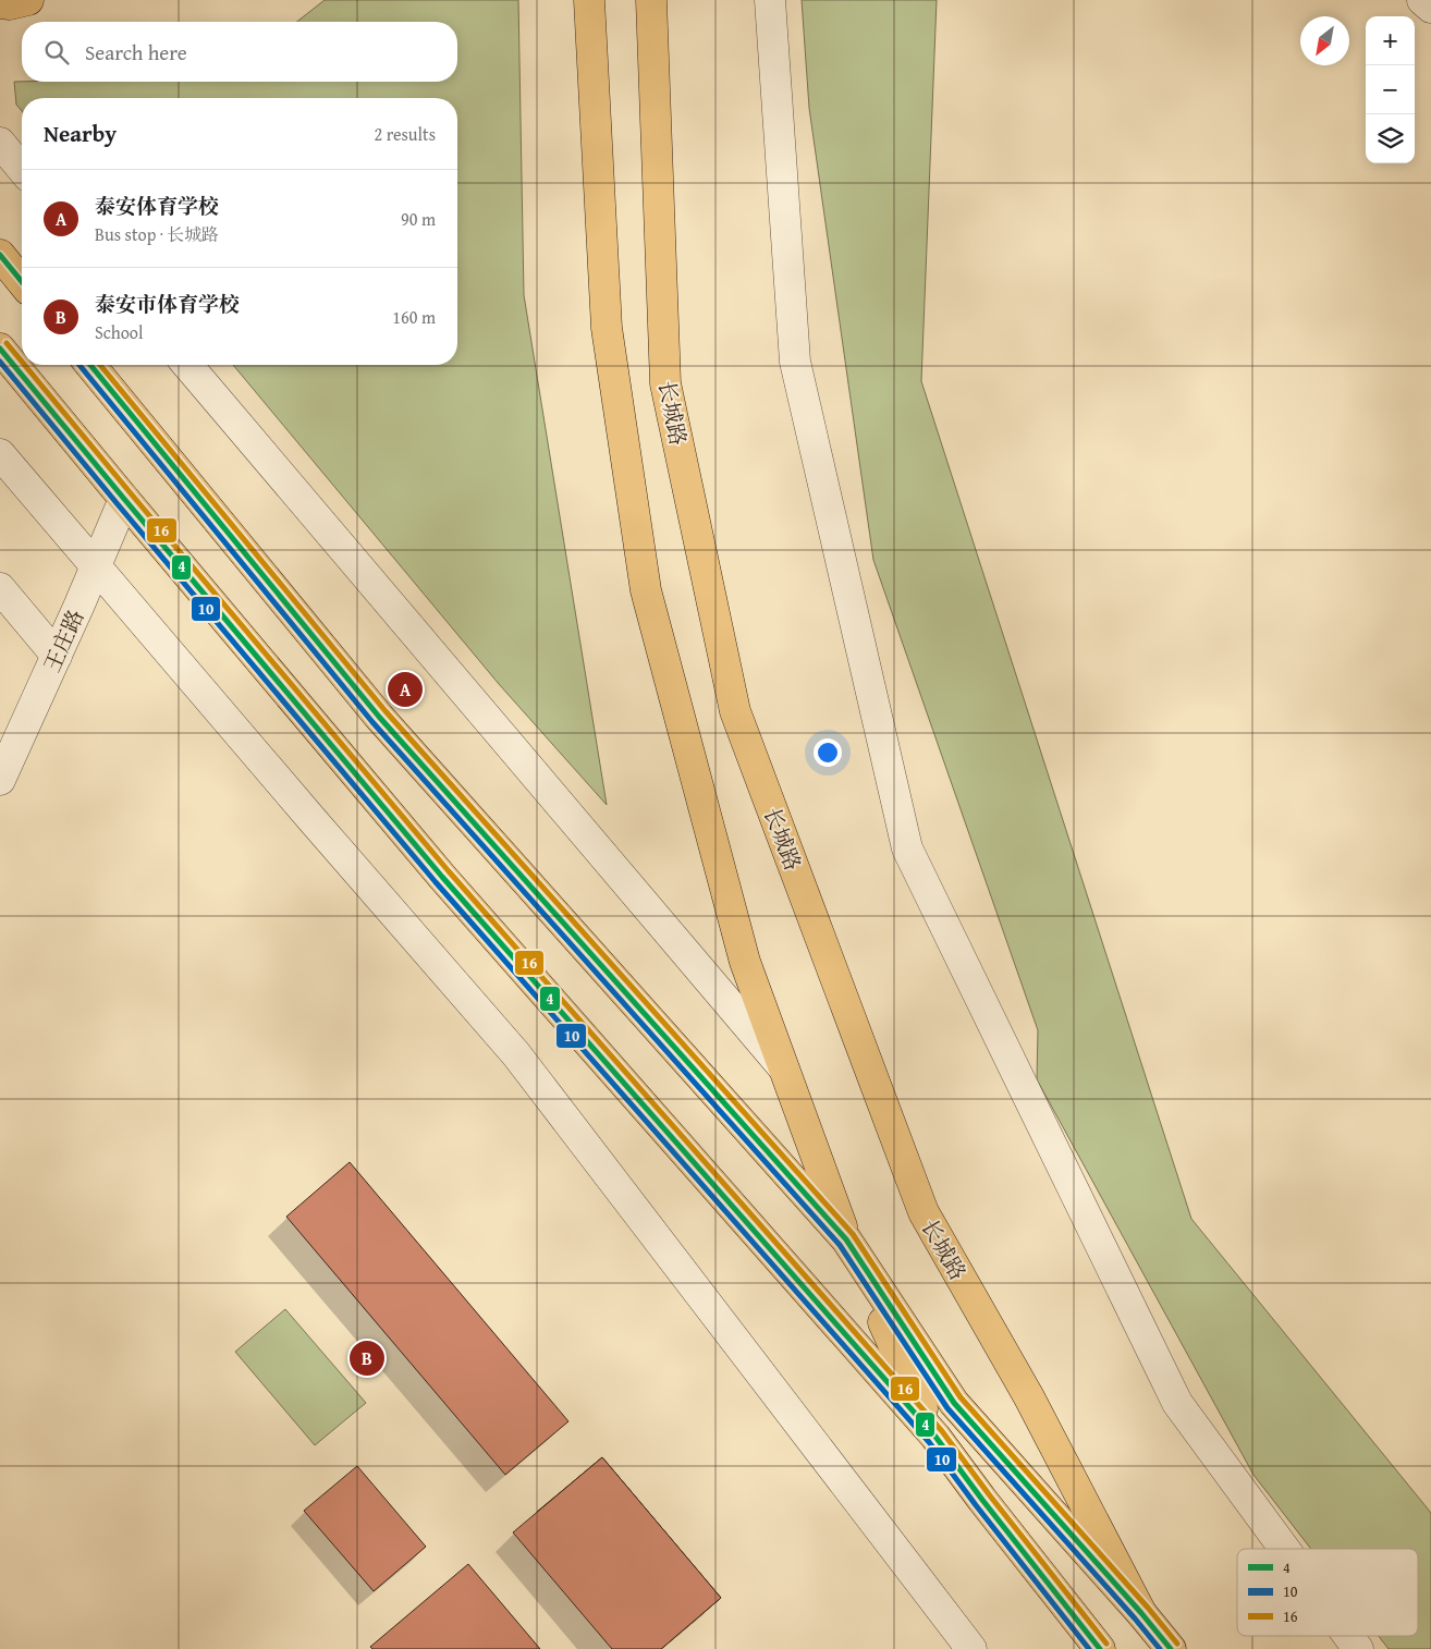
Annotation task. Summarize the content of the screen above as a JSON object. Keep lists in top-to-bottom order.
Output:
{
  "streets": {
    "main road": ["长城路"],
    "street": ["王庄路"]
  },
  "lines": ["transit line 4", "transit line 16", "transit line 10"],
  "legend": ["4", "10", "16"],
  "north": "bottom left",
  "page": {
    "map_buttons": ["+", "−"],
    "search": "Search here",
    "heading": ["Nearby", "2 results"],
    "list": [
      {
        "mark": "A",
        "name": "泰安体育学校",
        "note": "Bus stop · 长城路",
        "value": "90 m"
      },
      {
        "mark": "B",
        "name": "泰安市体育学校",
        "note": "School",
        "value": "160 m"
      }
    ],
    "pins": ["A", "B"]
  }
}
